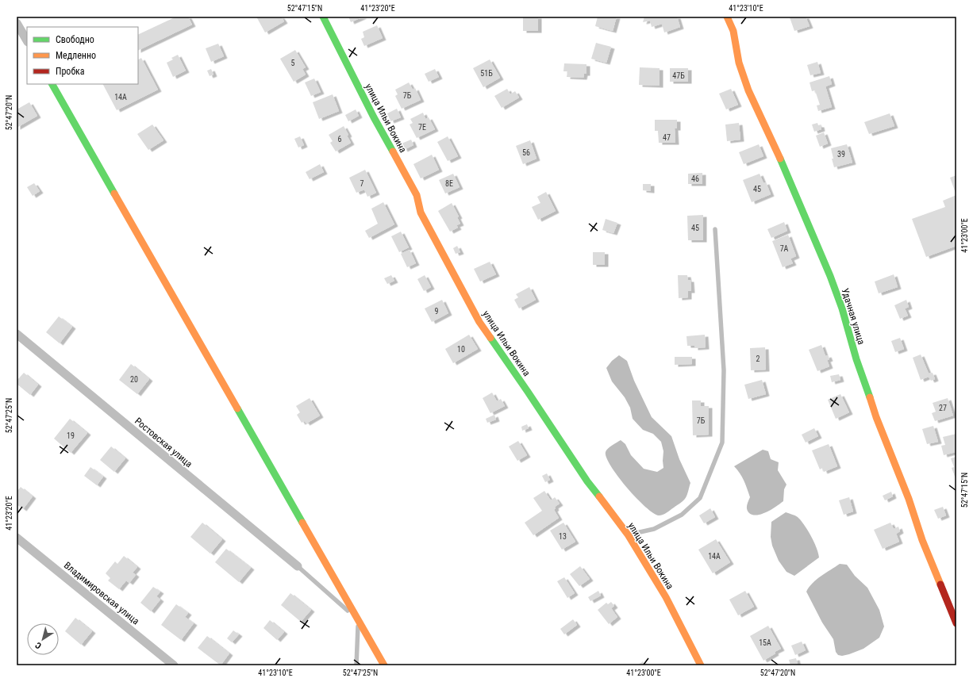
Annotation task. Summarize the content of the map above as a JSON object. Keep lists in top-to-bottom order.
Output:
{
  "streets": {
    "street": [
      "улица Ильи Вокина",
      "Удачная улица",
      "Ростовская улица",
      "Владимировская улица"
    ]
  },
  "house_numbers": [
    "5",
    "51Б",
    "47Б",
    "7Б",
    "14А",
    "7Е",
    "47",
    "6",
    "56",
    "39",
    "46",
    "7",
    "8Е",
    "45",
    "45",
    "7А",
    "9",
    "10",
    "2",
    "20",
    "27",
    "7Б",
    "19",
    "13",
    "14А",
    "15А"
  ],
  "legend": ["Свободно", "Медленно", "Пробка"],
  "north": "bottom left",
  "coordinates": [
    "52°47'15\"N",
    "41°23'20\"E",
    "41°23'10\"E",
    "52°47'20\"N",
    "41°23'00\"E",
    "52°47'25\"N"
  ]
}
